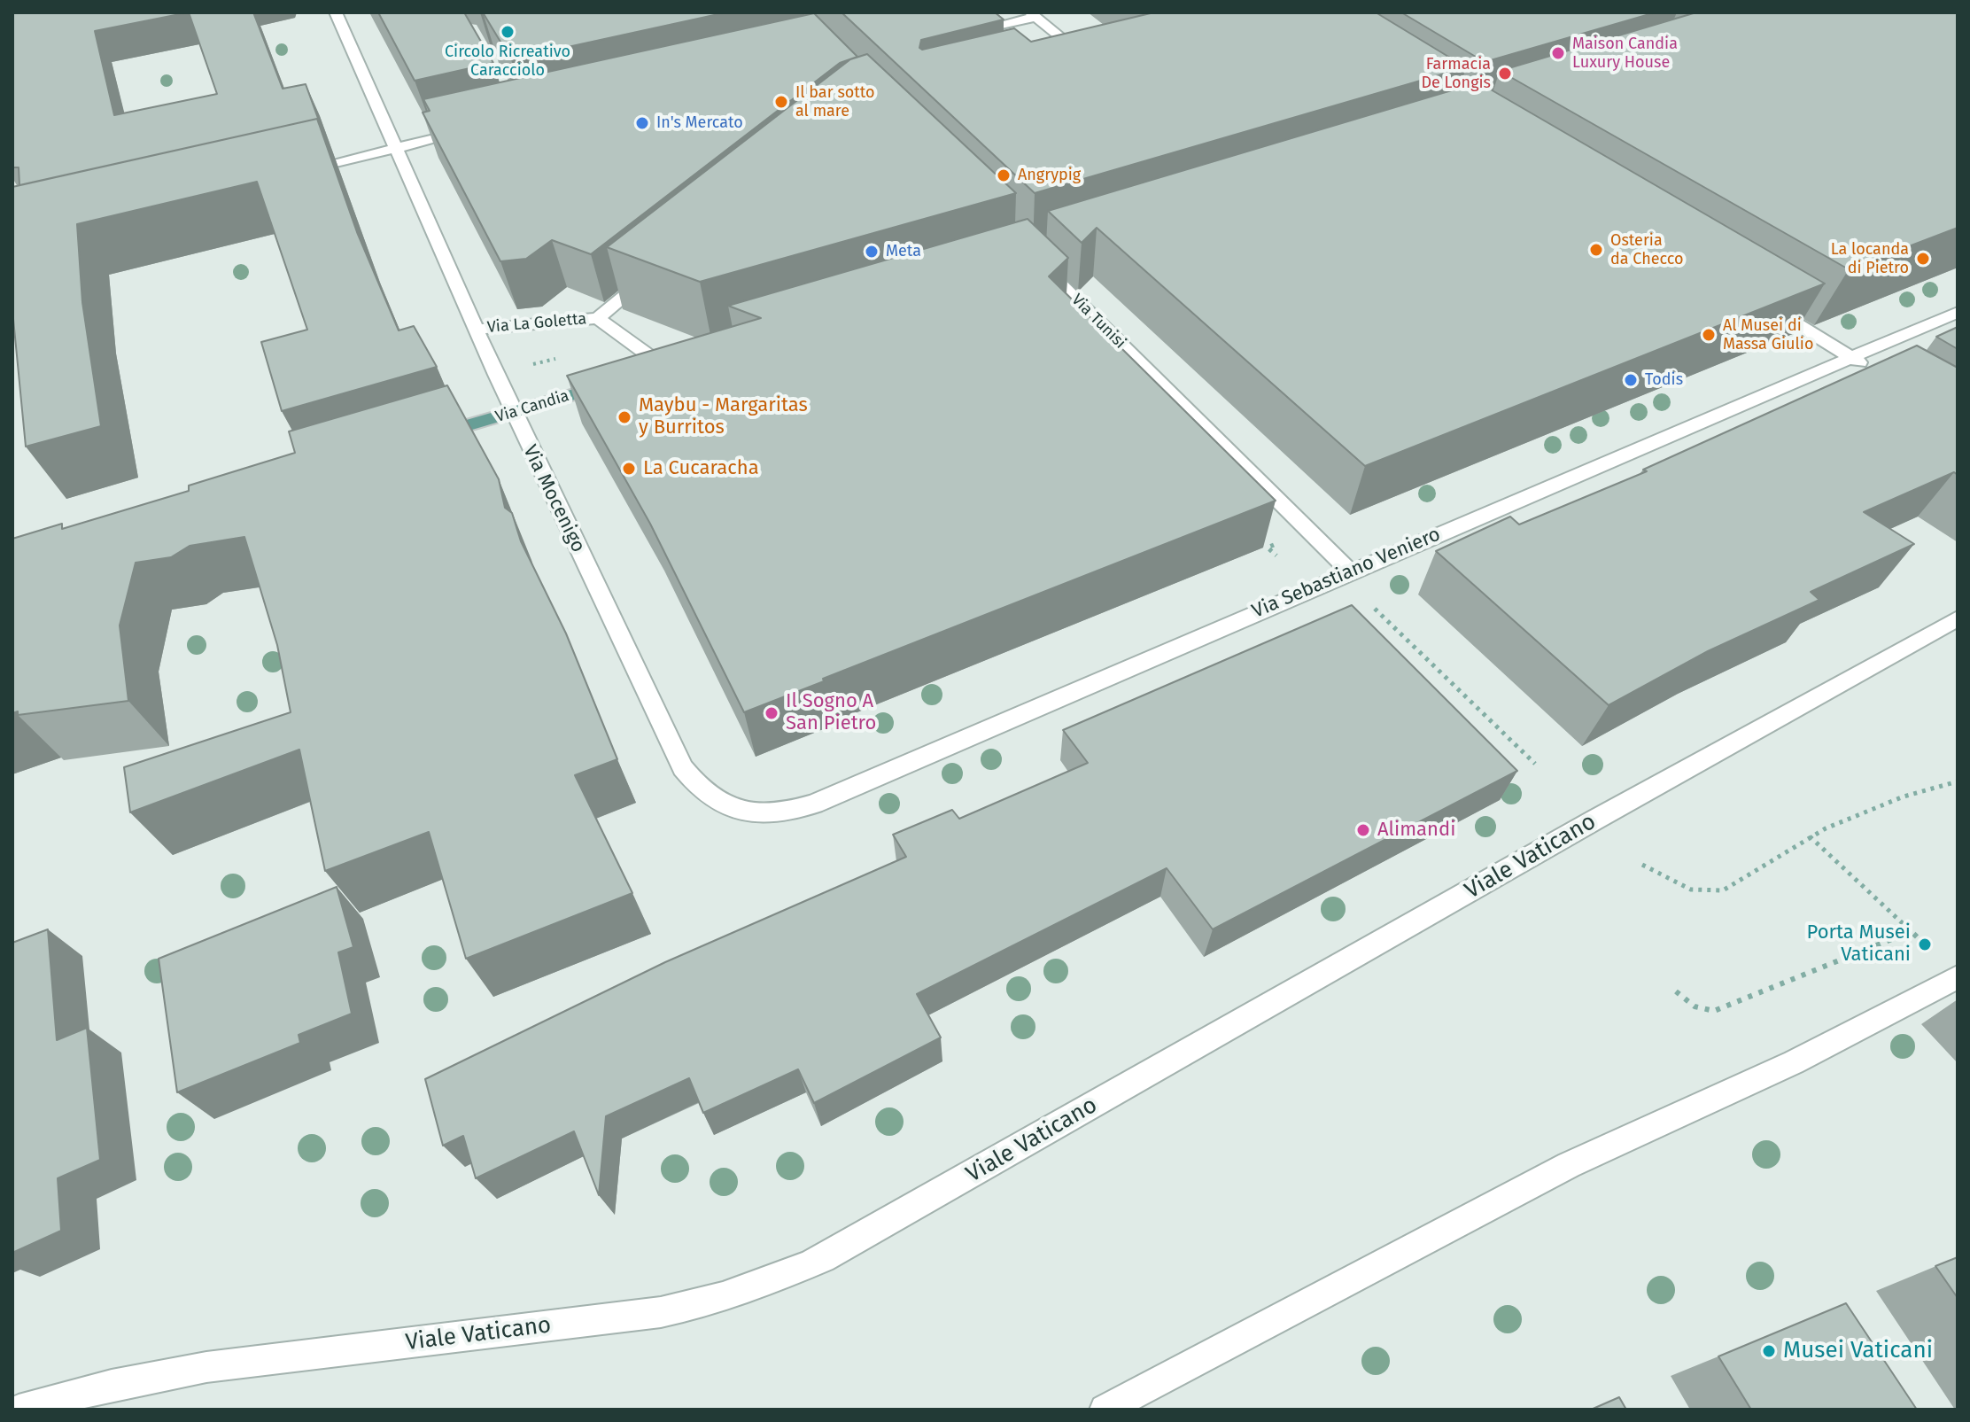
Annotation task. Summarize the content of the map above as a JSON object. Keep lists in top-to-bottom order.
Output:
{
  "streets": {
    "main road": ["Via Candia"],
    "street": [
      "Via Tunisi",
      "Via La Goletta",
      "Via Mocenigo",
      "Via Sebastiano Veniero",
      "Viale Vaticano"
    ]
  },
  "crossings": [
    ["Via Tunisi", "Via Sebastiano Veniero"],
    ["Via La Goletta", "Via Mocenigo"],
    ["Via Candia", "Via Mocenigo"],
    ["Via Mocenigo", "Via Sebastiano Veniero"]
  ],
  "places": [
    "Circolo Ricreativo Caracciolo",
    "Maison Candia Luxury House",
    "Farmacia De Longis",
    "Il bar sotto al mare",
    "In's Mercato",
    "Angrypig",
    "Osteria da Checco",
    "Meta",
    "La locanda di Pietro",
    "Al Musei di Massa Giulio",
    "Todis",
    "Maybu - Margaritas y Burritos",
    "La Cucaracha",
    "Il Sogno A San Pietro",
    "Alimandi",
    "Porta Musei Vaticani",
    "Musei Vaticani"
  ]
}
